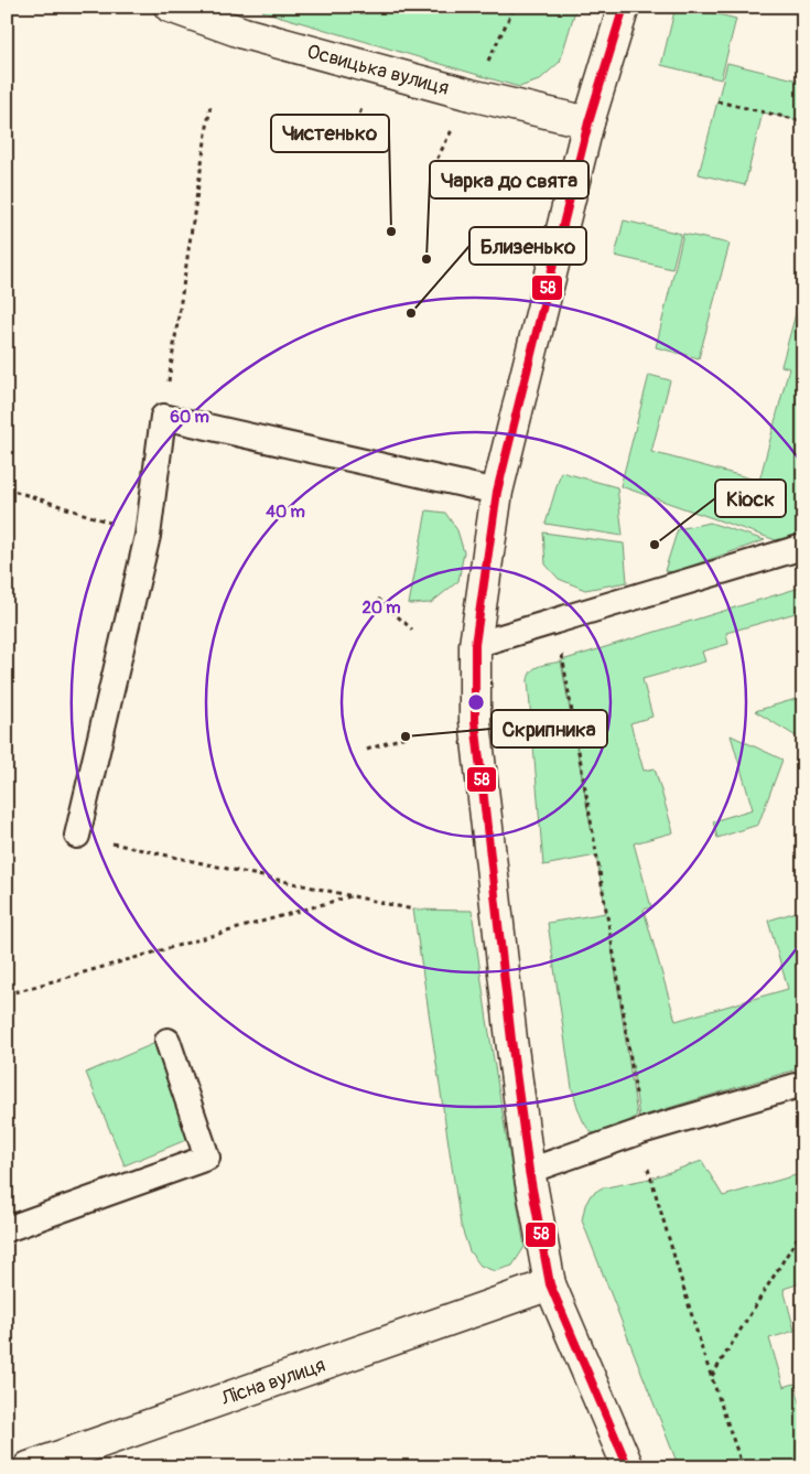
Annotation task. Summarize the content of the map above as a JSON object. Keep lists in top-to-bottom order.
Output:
{
  "streets": {
    "street": ["Освицька вулиця", "Лісна вулиця"]
  },
  "places": [
    "Чистенько",
    "Чарка до свята",
    "Близенько",
    "Кіоск",
    "Скрипника"
  ],
  "lines": ["transit line 58"],
  "rings": ["60 m", "40 m", "20 m"]
}
